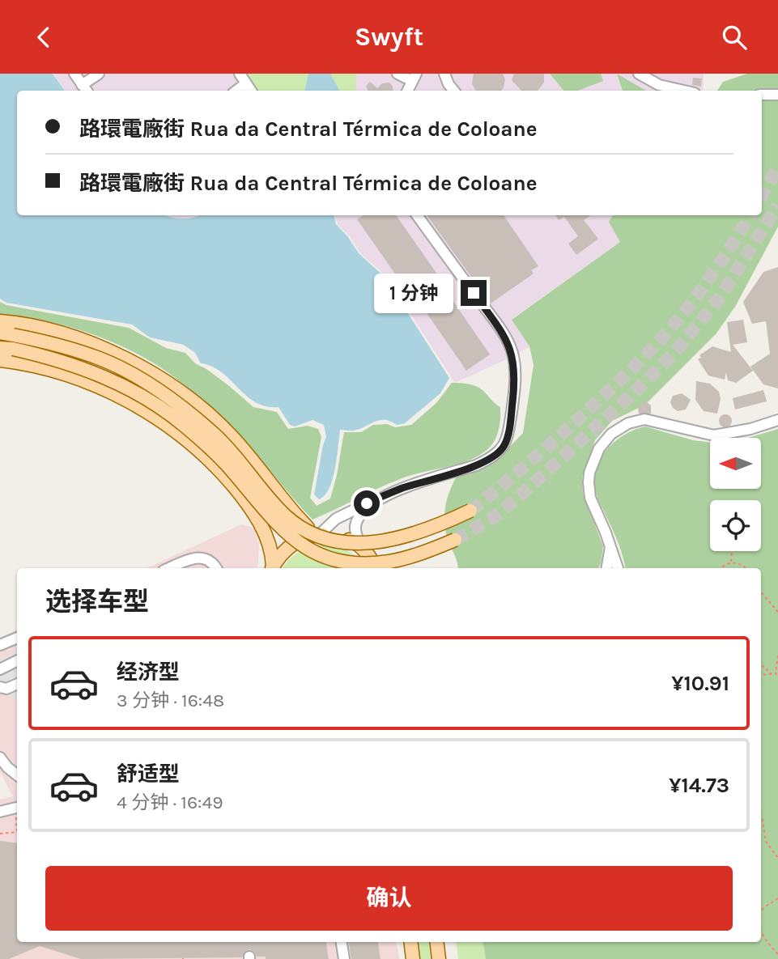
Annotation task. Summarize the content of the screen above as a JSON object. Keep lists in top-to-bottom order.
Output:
{
  "north": "left",
  "page": {
    "header": "Swyft",
    "banner": ["路環電廠街 Rua da Central Térmica de Coloane", "路環電廠街 Rua da Central Térmica de Coloane"],
    "bubble": "1 分钟",
    "heading": "选择车型",
    "list": [
      {
        "name": "经济型",
        "note": "3 分钟 · 16:48",
        "value": "¥10.91"
      },
      {
        "name": "舒适型",
        "note": "4 分钟 · 16:49",
        "value": "¥14.73"
      }
    ],
    "buttons": "确认"
  }
}
